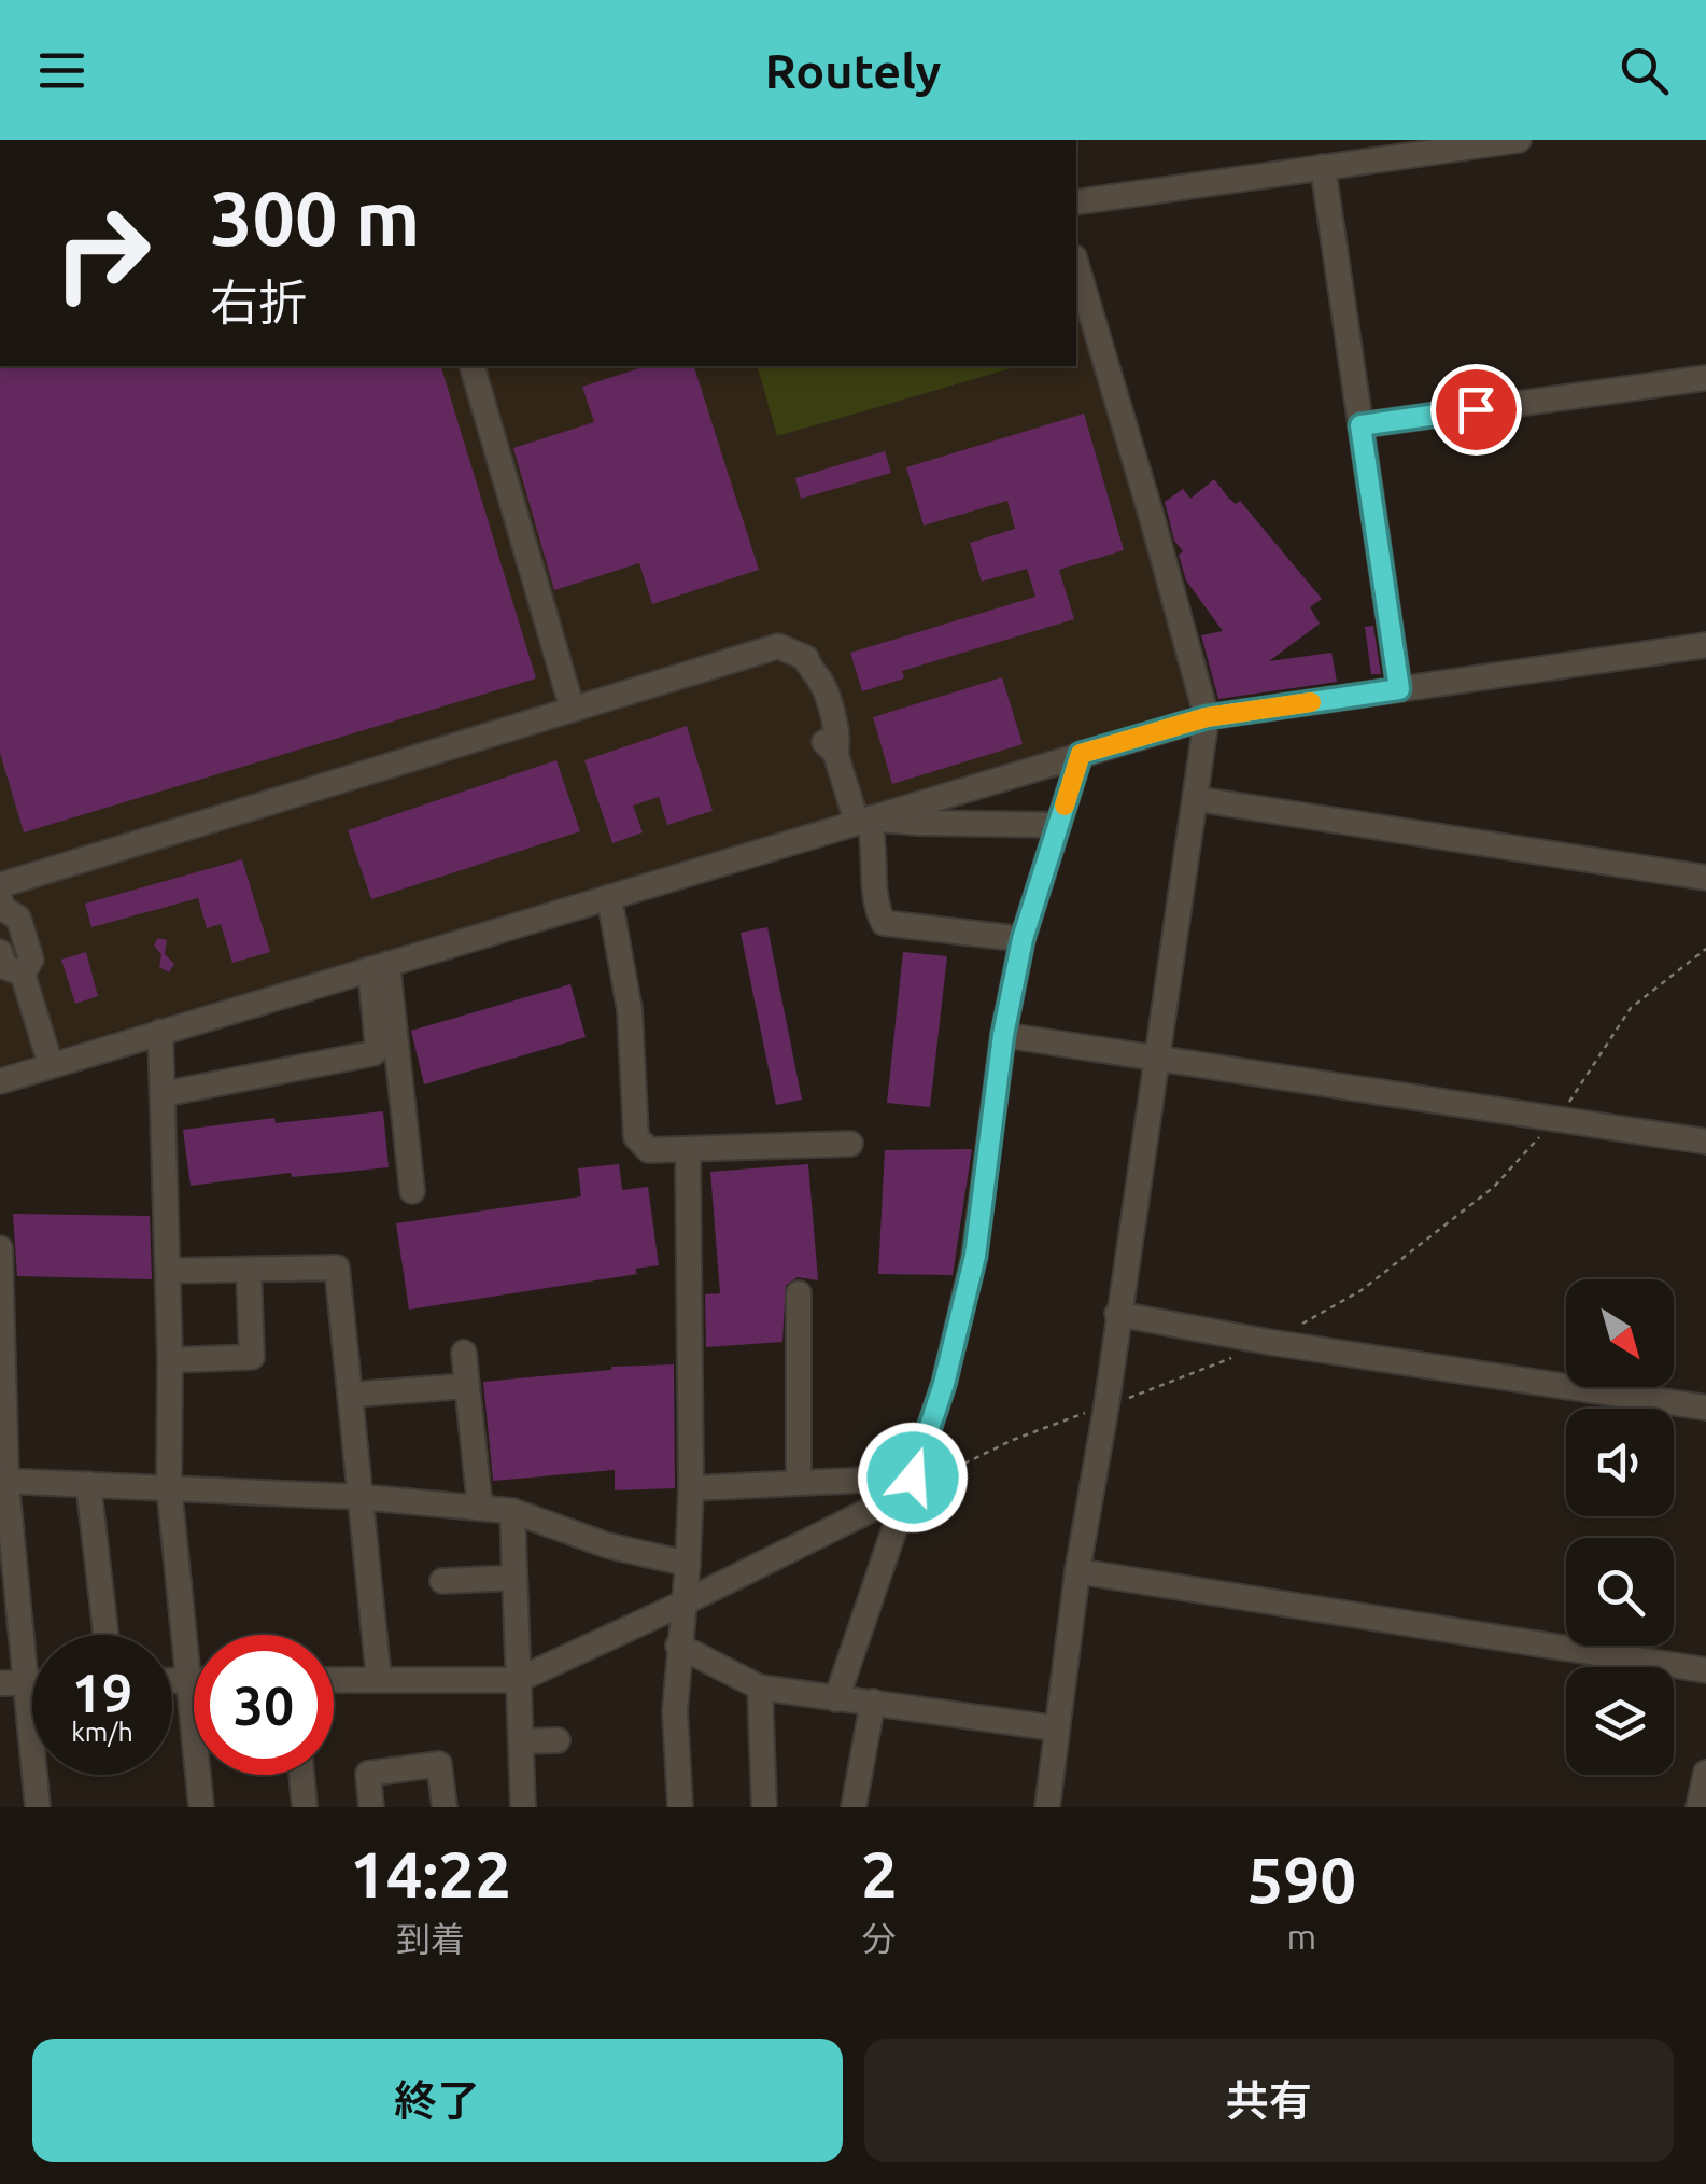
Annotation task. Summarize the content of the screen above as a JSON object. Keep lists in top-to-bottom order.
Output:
{
  "north": "bottom right",
  "page": {
    "header": "Routely",
    "turn": ["300 m", "右折"],
    "speed": "19 km/h",
    "limit": "30",
    "eta": [
      "14:22",
      "到着",
      "2",
      "分",
      "590",
      "m"
    ],
    "buttons": ["終了", "共有"]
  }
}
